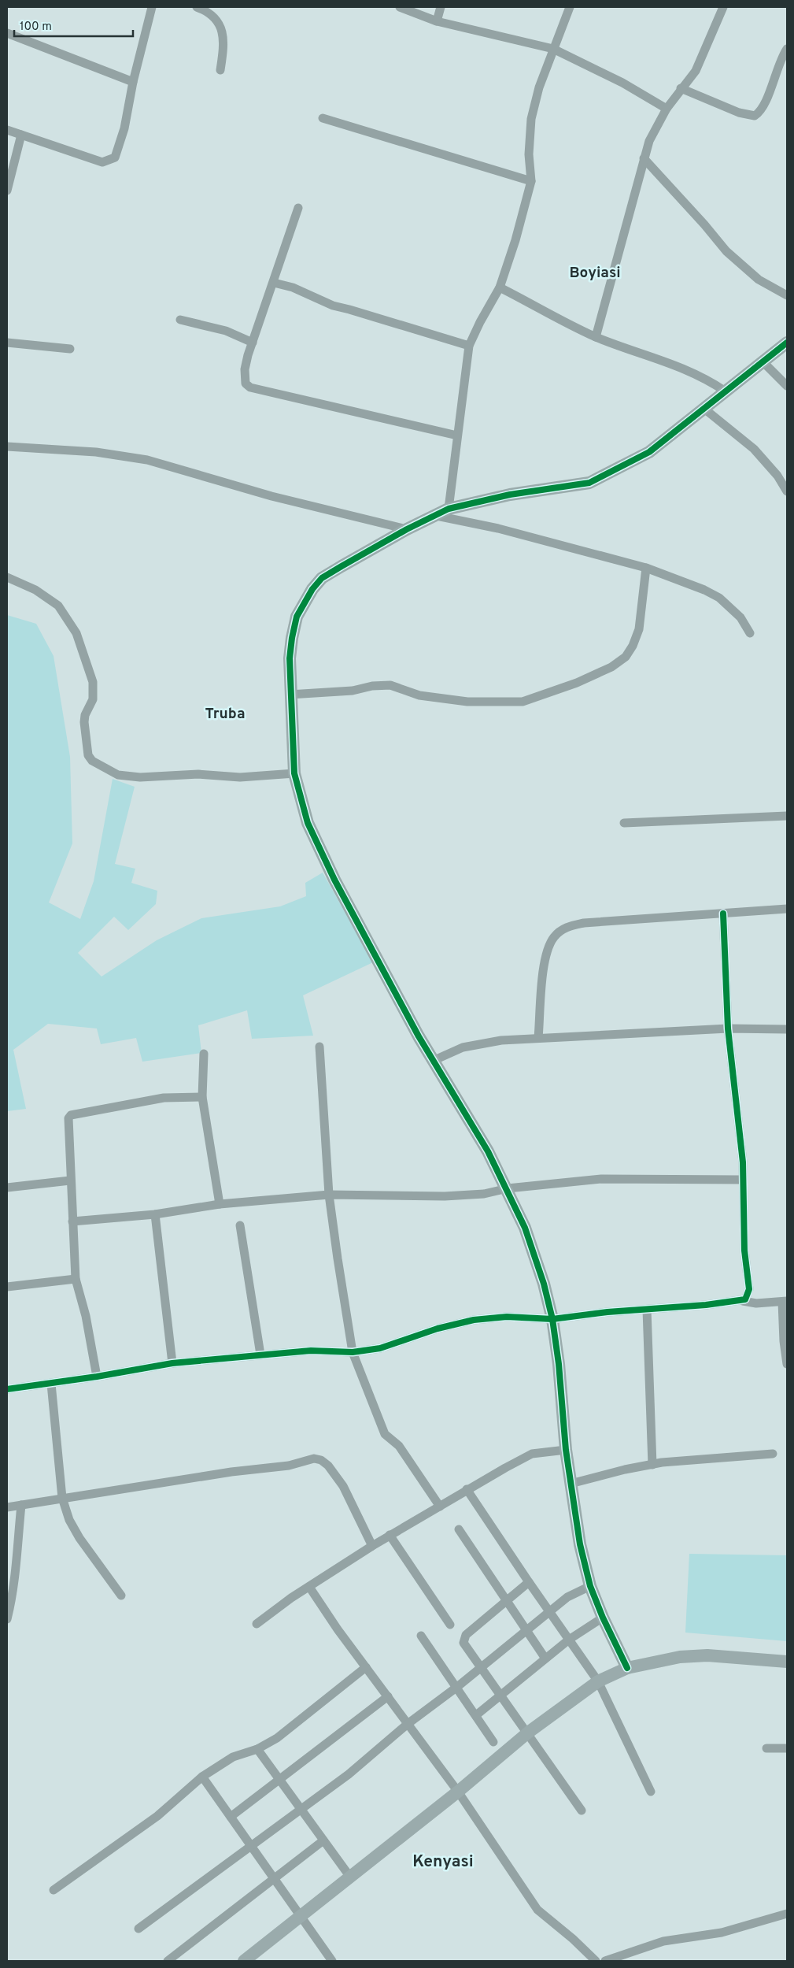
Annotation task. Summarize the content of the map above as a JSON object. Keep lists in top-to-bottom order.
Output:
{
  "districts": ["Boyiasi", "Truba", "Kenyasi"],
  "scale_bar": "100 m"
}
